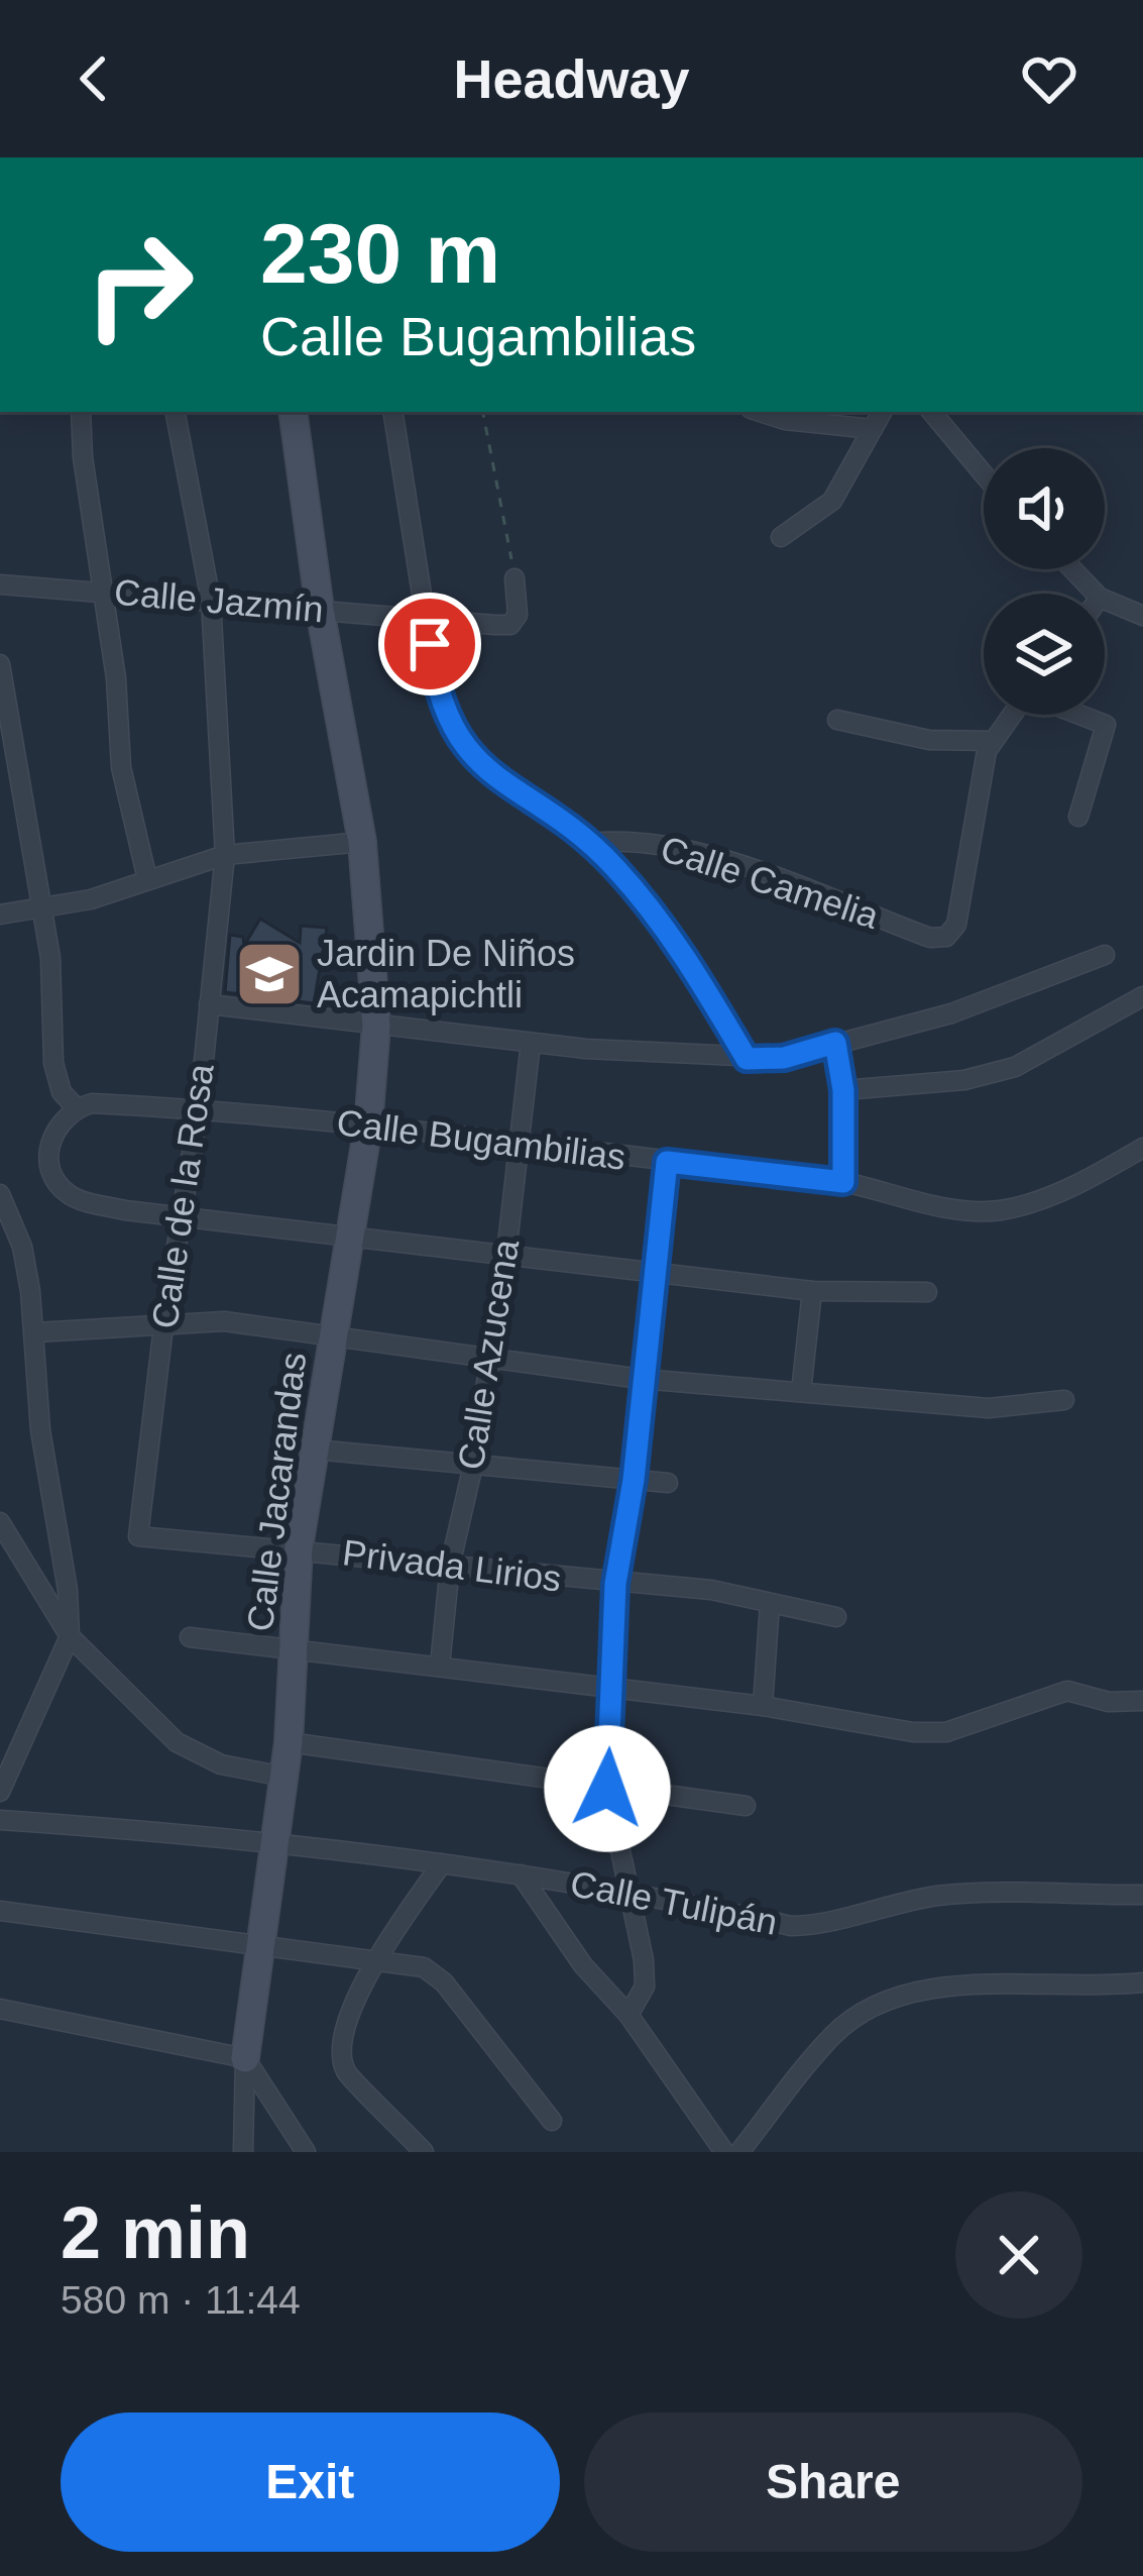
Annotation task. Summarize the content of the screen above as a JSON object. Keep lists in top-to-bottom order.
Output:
{
  "streets": {
    "street": [
      "Calle Jazmín",
      "Calle Camelia",
      "Calle Bugambilias",
      "Calle de la Rosa",
      "Calle Azucena",
      "Calle Jacarandas",
      "Privada Lirios",
      "Calle Tulipán"
    ]
  },
  "crossings": [
    ["Calle Jazmín", "Calle Camelia"],
    ["Calle Jazmín", "Calle de la Rosa"],
    ["Calle Jazmín", "Calle Jacarandas"],
    ["Calle Bugambilias", "Calle de la Rosa"],
    ["Calle Bugambilias", "Calle Azucena"],
    ["Calle Bugambilias", "Calle Jacarandas"],
    ["Calle de la Rosa", "Privada Lirios"],
    ["Calle Azucena", "Privada Lirios"],
    ["Calle Jacarandas", "Privada Lirios"],
    ["Calle Jacarandas", "Calle Tulipán"]
  ],
  "places": {
    "school or university": ["Jardin De Niños Acamapichtli"]
  },
  "page": {
    "header": "Headway",
    "turn": ["230 m", "Calle Bugambilias"],
    "heading": ["2 min", "580 m · 11:44"],
    "buttons": ["Exit", "Share"]
  }
}
